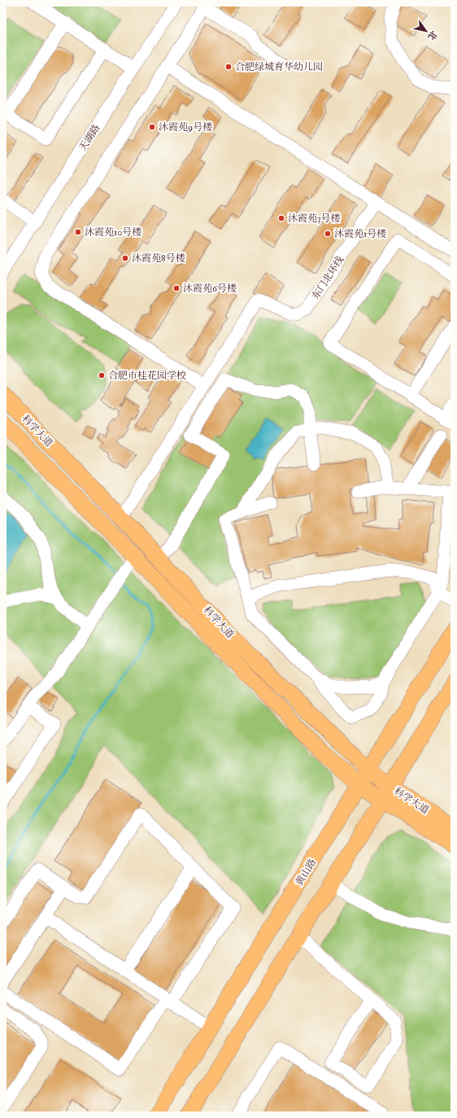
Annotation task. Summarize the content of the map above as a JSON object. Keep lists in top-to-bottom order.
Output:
{
  "streets": {
    "main road": ["科学大道", "黄山路"],
    "street": ["天湖路", "东门北环线"]
  },
  "crossings": [
    ["科学大道", "黄山路"]
  ],
  "places": [
    "合肥绿城育华幼儿园",
    "沐霞苑9号楼",
    "沐霞苑3号楼",
    "沐霞苑10号楼",
    "沐霞苑1号楼",
    "沐霞苑8号楼",
    "沐霞苑6号楼",
    "合肥市桂花园学校"
  ],
  "north": "bottom right"
}
